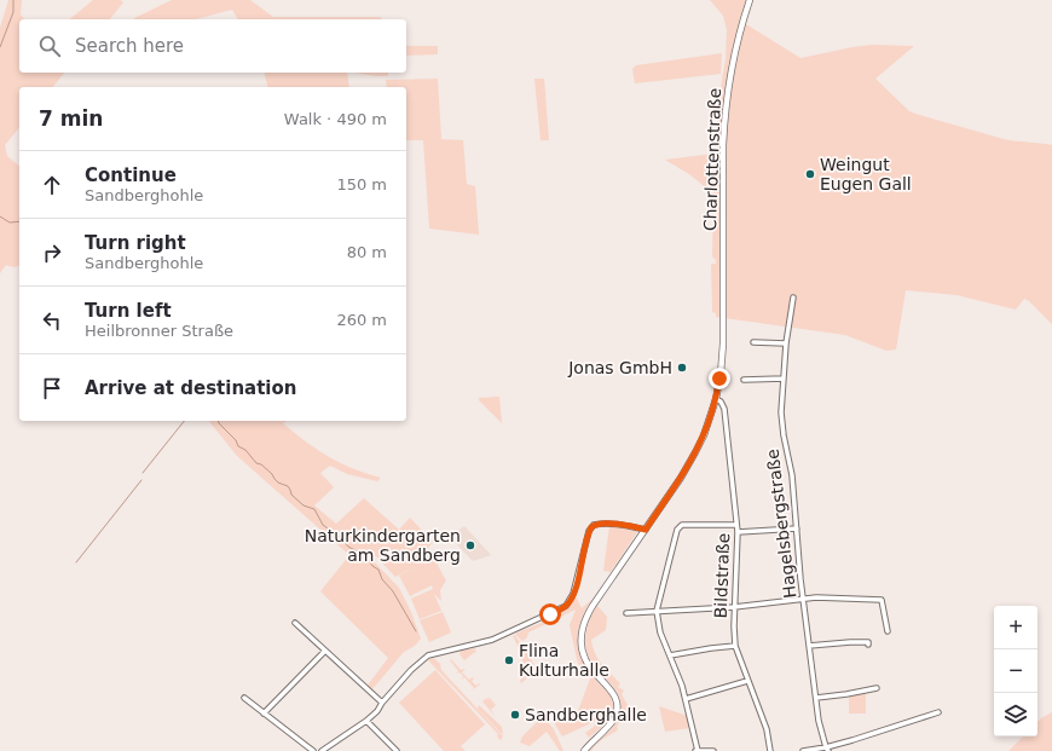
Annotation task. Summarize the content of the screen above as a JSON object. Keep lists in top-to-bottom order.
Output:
{
  "streets": {
    "main road": ["Charlottenstraße"],
    "street": ["Hagelsbergstraße", "Bildstraße"]
  },
  "crossings": [
    ["Charlottenstraße", "Bildstraße"]
  ],
  "places": [
    "Weingut Eugen Gall",
    "Jonas GmbH",
    "Naturkindergarten am Sandberg",
    "Flina Kulturhalle",
    "Sandberghalle"
  ],
  "page": {
    "search": "Search here",
    "heading": ["7 min", "Walk · 490 m"],
    "list": [
      ["Continue", "Sandberghohle", "150 m"],
      ["Turn right", "Sandberghohle", "80 m"],
      ["Turn left", "Heilbronner Straße", "260 m"],
      "Arrive at destination"
    ],
    "map_buttons": ["+", "−"]
  }
}
